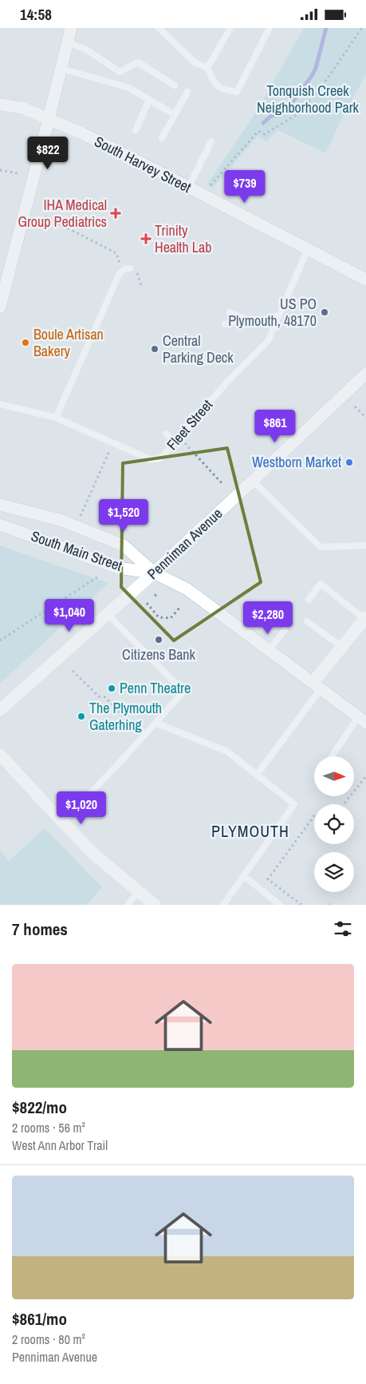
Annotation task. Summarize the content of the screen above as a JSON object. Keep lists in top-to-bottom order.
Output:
{
  "streets": {
    "street": ["South Harvey Street", "Penniman Avenue", "South Main Street"],
    "lane": ["Fleet Street"]
  },
  "crossings": [
    ["South Harvey Street", "Fleet Street"],
    ["Penniman Avenue", "South Main Street"]
  ],
  "districts": ["PLYMOUTH"],
  "parks": ["Tonquish Creek Neighborhood Park"],
  "places": {
    "health": ["IHA Medical Group Pediatrics", "Trinity Health Lab"],
    "other": [
      "US PO Plymouth, 48170",
      "Boule Artisan Bakery",
      "Central Parking Deck",
      "Westborn Market",
      "Citizens Bank",
      "Penn Theatre",
      "The Plymouth Gaterhing"
    ]
  },
  "north": "right",
  "page": {
    "status": "14:58",
    "price": [
      "$822",
      "$739",
      "$861",
      "$1,520",
      "$1,040",
      "$2,280",
      "$1,020"
    ],
    "heading": "7 homes",
    "list": [
      {
        "name": "$822/mo",
        "note": "2 rooms · 56 m² · West Ann Arbor Trail"
      },
      {
        "name": "$861/mo",
        "note": "2 rooms · 80 m² · Penniman Avenue"
      }
    ]
  }
}
